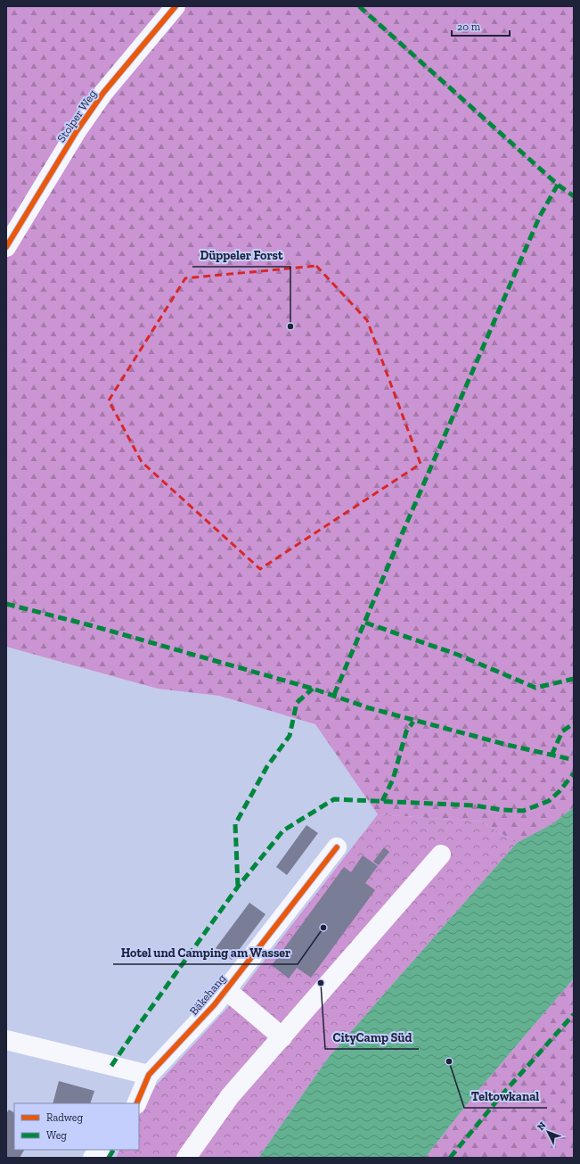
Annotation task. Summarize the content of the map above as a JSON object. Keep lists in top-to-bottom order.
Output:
{
  "streets": {
    "street": ["Stolper Weg", "Bäkehang"]
  },
  "places": [
    "Düppeler Forst",
    "Hotel und Camping am Wasser",
    "CityCamp Süd",
    "Teltowkanal"
  ],
  "legend": ["Radweg", "Weg"],
  "scale_bar": "20 m",
  "north": "top left"
}
